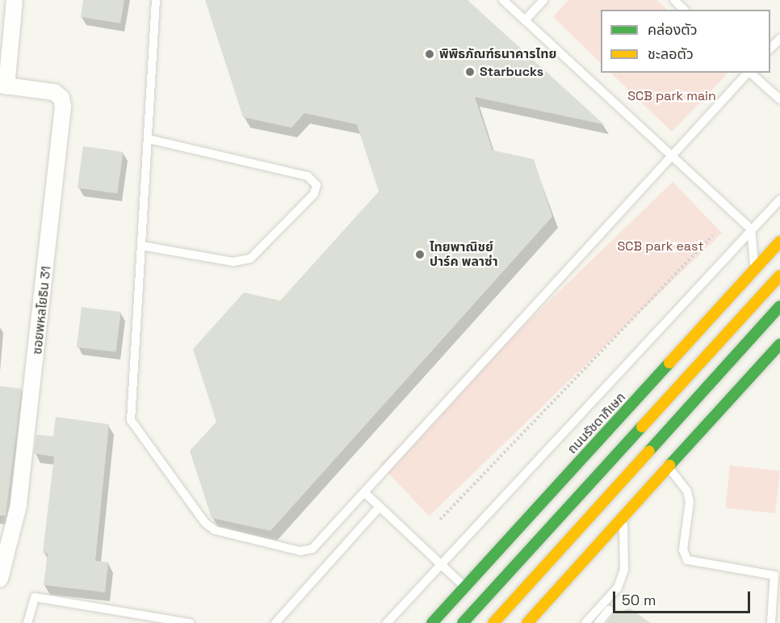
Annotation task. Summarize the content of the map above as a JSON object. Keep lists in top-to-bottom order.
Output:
{
  "streets": {
    "main road": ["ถนนรัชดาภิเษก"],
    "street": ["ซอยพหลโยธิน 31"]
  },
  "parks": ["SCB park main", "SCB park east"],
  "places": ["พิพิธภัณฑ์ธนาคารไทย", "Starbucks", "ไทยพาณิชย์ ปาร์ค พลาซ่า"],
  "legend": ["คล่องตัว", "ชะลอตัว"],
  "scale_bar": "50 m"
}
